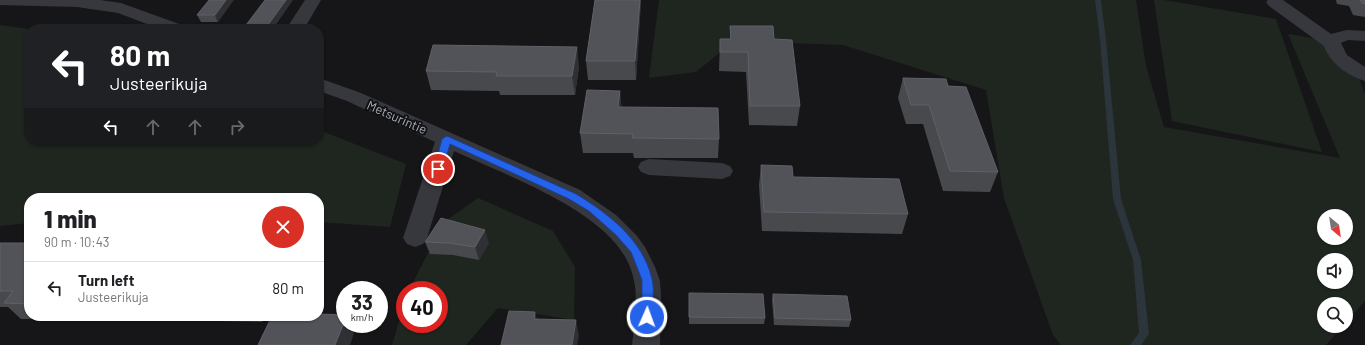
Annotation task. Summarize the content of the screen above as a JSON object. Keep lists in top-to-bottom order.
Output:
{
  "streets": {
    "street": ["Metsurintie"]
  },
  "north": "bottom right",
  "page": {
    "turn": ["80 m", "Justeerikuja"],
    "heading": ["1 min", "90 m · 10:43"],
    "list": [
      {
        "name": "Turn left",
        "note": "Justeerikuja",
        "value": "80 m"
      }
    ],
    "speed": "33 km/h",
    "limit": "40"
  }
}
